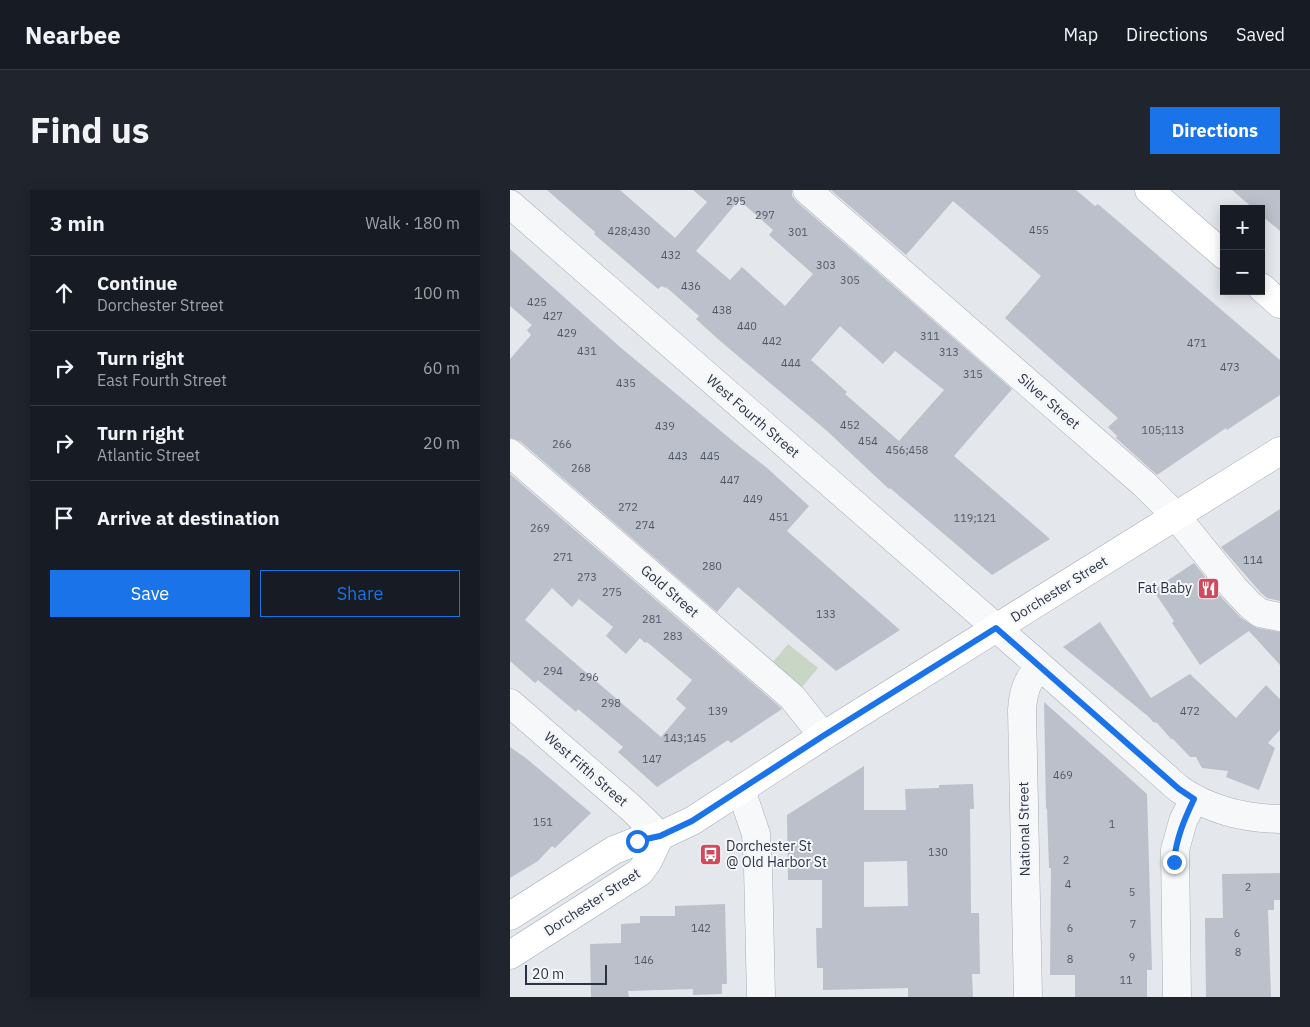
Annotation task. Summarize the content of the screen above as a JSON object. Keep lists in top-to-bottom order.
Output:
{
  "streets": {
    "main road": ["Dorchester Street"],
    "street": [
      "Silver Street",
      "West Fourth Street",
      "Gold Street",
      "West Fifth Street",
      "National Street"
    ]
  },
  "crossings": [
    ["Silver Street", "Dorchester Street"],
    ["West Fourth Street", "Dorchester Street"],
    ["West Fourth Street", "National Street"],
    ["Dorchester Street", "Gold Street"],
    ["Dorchester Street", "West Fifth Street"]
  ],
  "places": {
    "restaurant": ["Fat Baby"],
    "bus stop": ["Dorchester St @ Old Harbor St"]
  },
  "house_numbers": [
    "295",
    "297",
    "455",
    "428;430",
    "301",
    "432",
    "303",
    "305",
    "436",
    "425",
    "438",
    "427",
    "440",
    "429",
    "311",
    "442",
    "471",
    "431",
    "313",
    "444",
    "473",
    "315",
    "435",
    "452",
    "439",
    "105;113",
    "454",
    "266",
    "456;458",
    "443",
    "445",
    "268",
    "447",
    "449",
    "272",
    "451",
    "119;121",
    "274",
    "269",
    "271",
    "114",
    "280",
    "273",
    "275",
    "133",
    "281",
    "283",
    "294",
    "296",
    "298",
    "139",
    "472",
    "143;145",
    "147",
    "469",
    "151",
    "1",
    "130",
    "2",
    "4",
    "2",
    "5",
    "7",
    "142",
    "6",
    "6",
    "8",
    "9",
    "8",
    "146",
    "11"
  ],
  "scale_bar": "20 m",
  "page": {
    "header": "Nearbee",
    "nav": ["Map", "Directions", "Saved"],
    "title": "Find us",
    "buttons": [
      "Directions",
      ["Save", "Share"]
    ],
    "heading": ["3 min", "Walk · 180 m"],
    "map_buttons": ["+", "−"],
    "list": [
      ["Continue", "Dorchester Street", "100 m"],
      ["Turn right", "East Fourth Street", "60 m"],
      ["Turn right", "Atlantic Street", "20 m"],
      "Arrive at destination"
    ],
    "scale": "20 m"
  }
}
